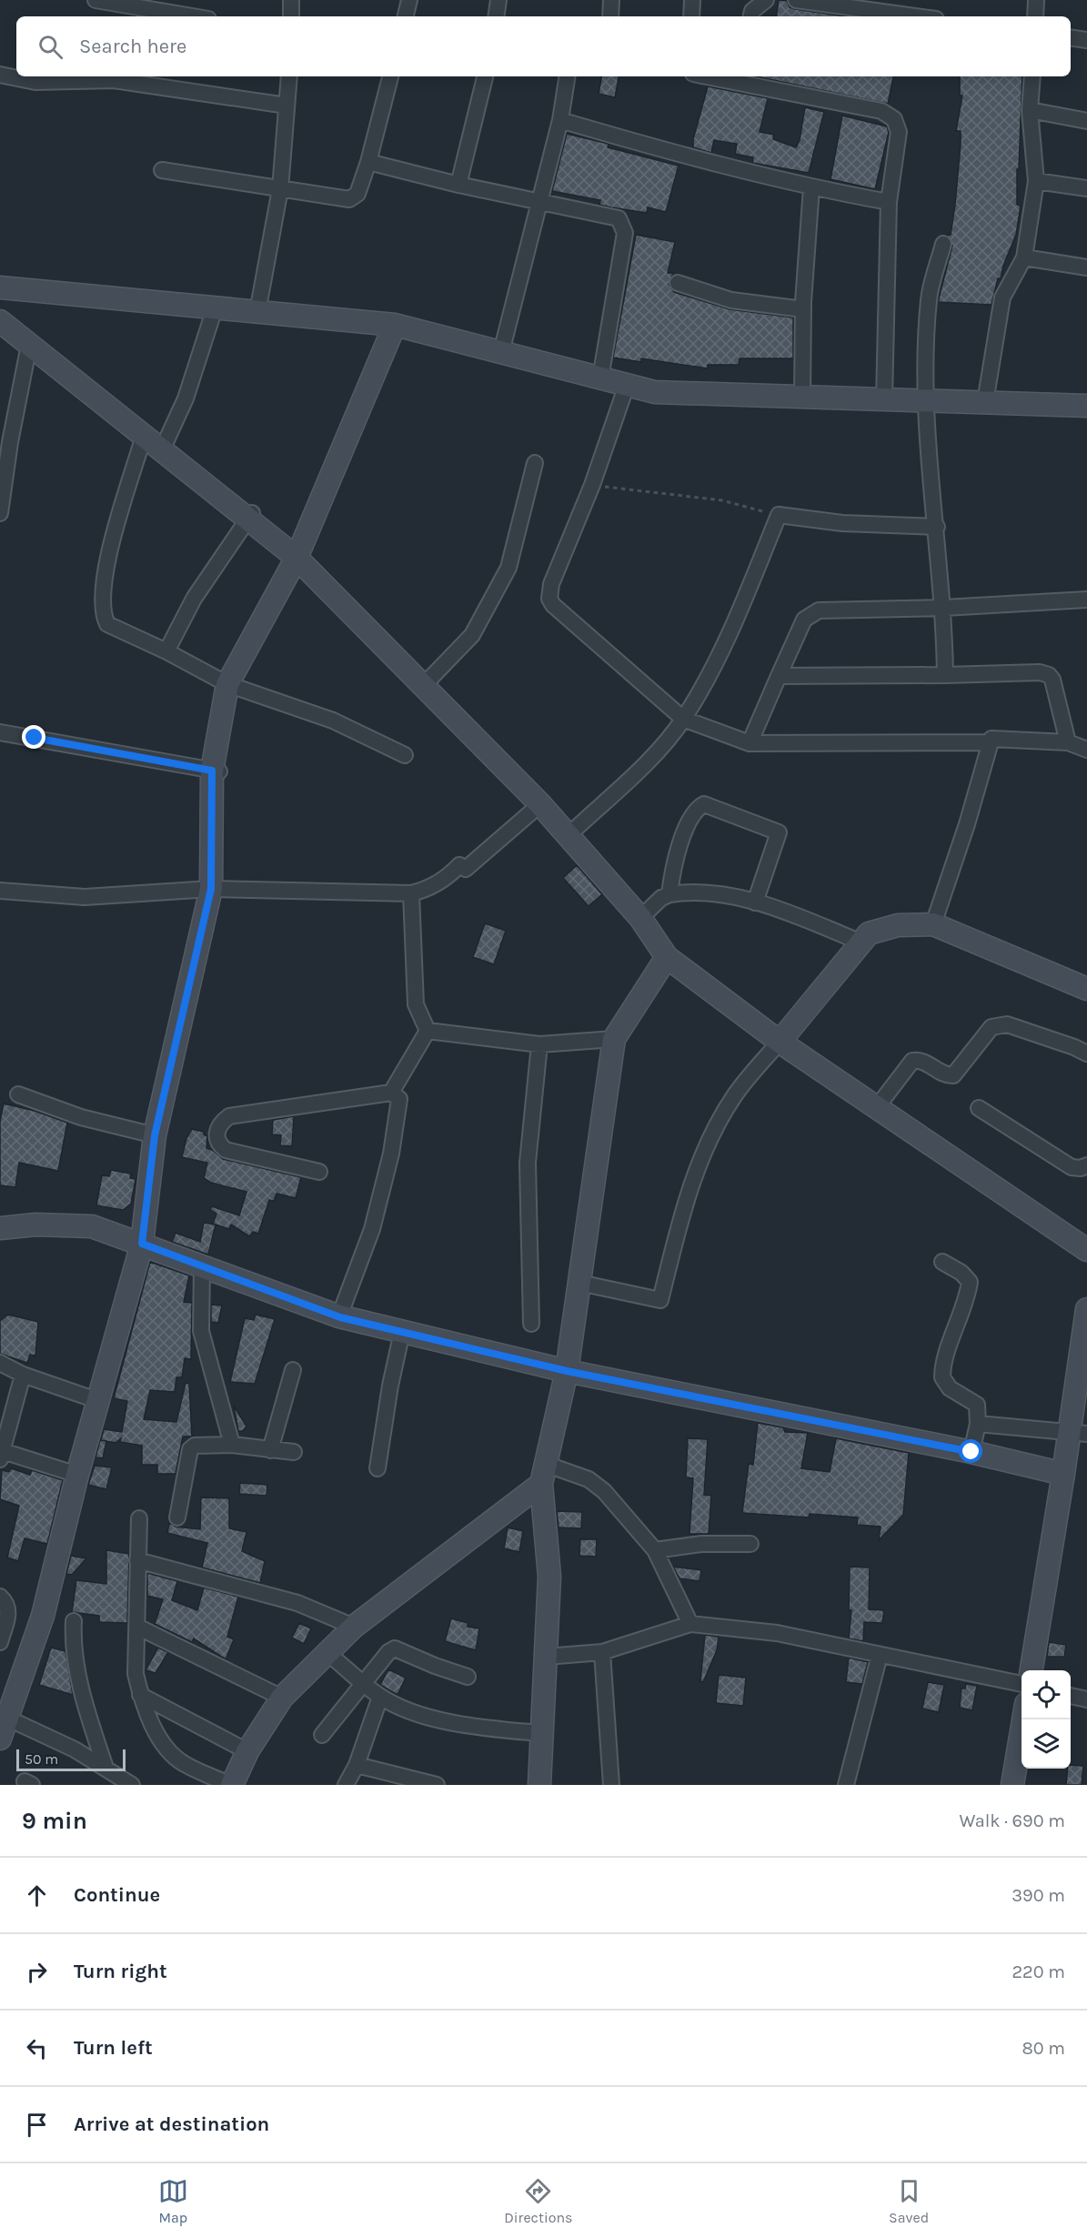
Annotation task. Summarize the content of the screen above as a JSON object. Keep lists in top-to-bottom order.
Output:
{
  "scale_bar": "50 m",
  "page": {
    "search": "Search here",
    "scale": "50 m",
    "heading": ["9 min", "Walk · 690 m"],
    "list": [
      ["Continue", "390 m"],
      ["Turn right", "220 m"],
      ["Turn left", "80 m"],
      "Arrive at destination"
    ],
    "nav": ["Map", "Directions", "Saved"]
  }
}
